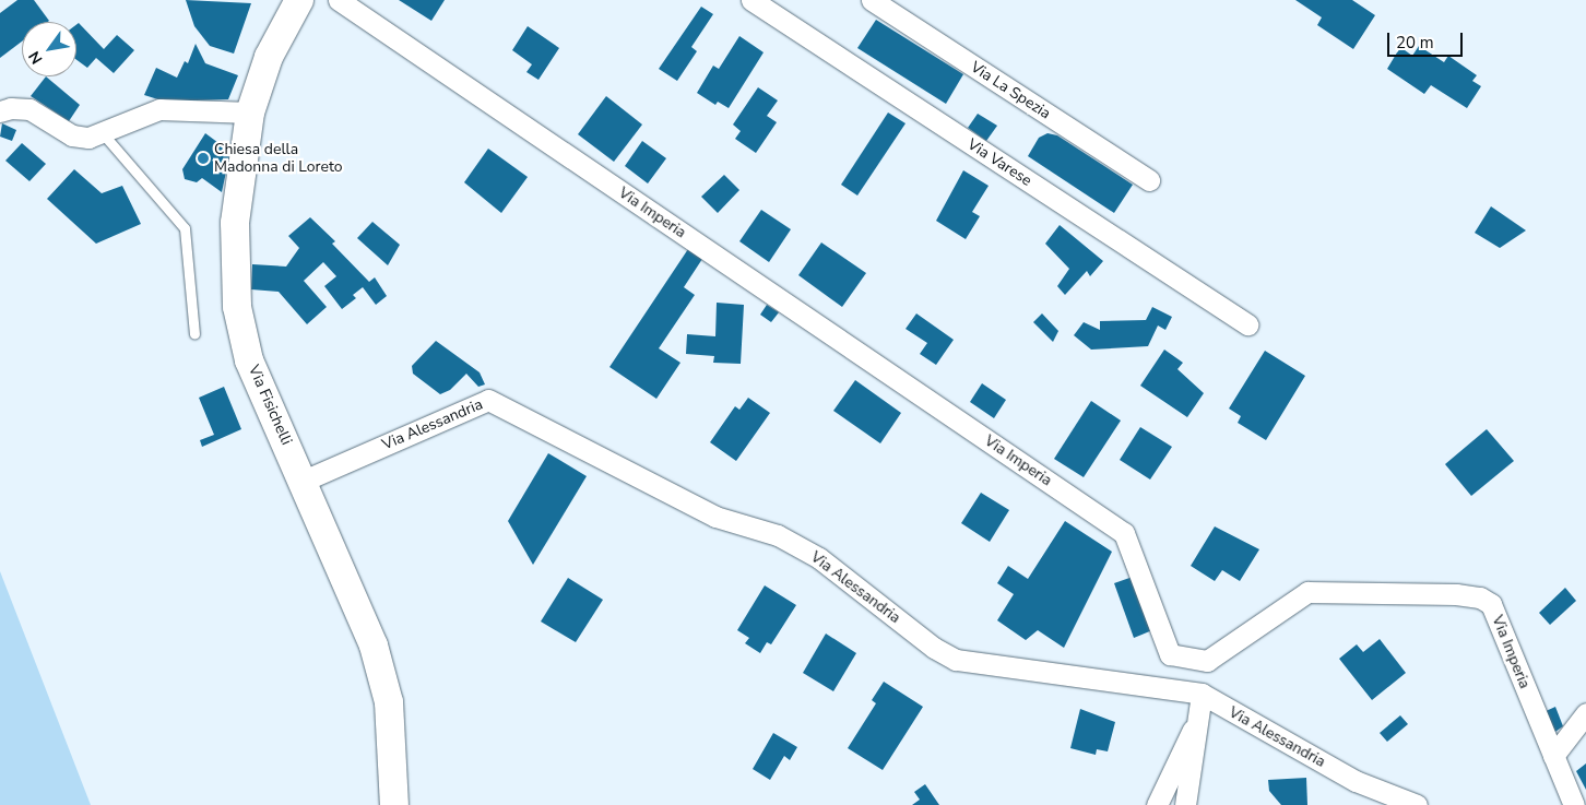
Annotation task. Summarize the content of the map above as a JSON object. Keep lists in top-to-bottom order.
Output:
{
  "streets": {
    "main road": ["Via Fisichelli"],
    "street": [
      "Via La Spezia",
      "Via Varese",
      "Via Imperia",
      "Via Alessandria"
    ]
  },
  "crossings": [
    ["Via Fisichelli", "Via Alessandria"]
  ],
  "places": ["Chiesa della Madonna di Loreto"],
  "scale_bar": "20 m",
  "north": "bottom left"
}
